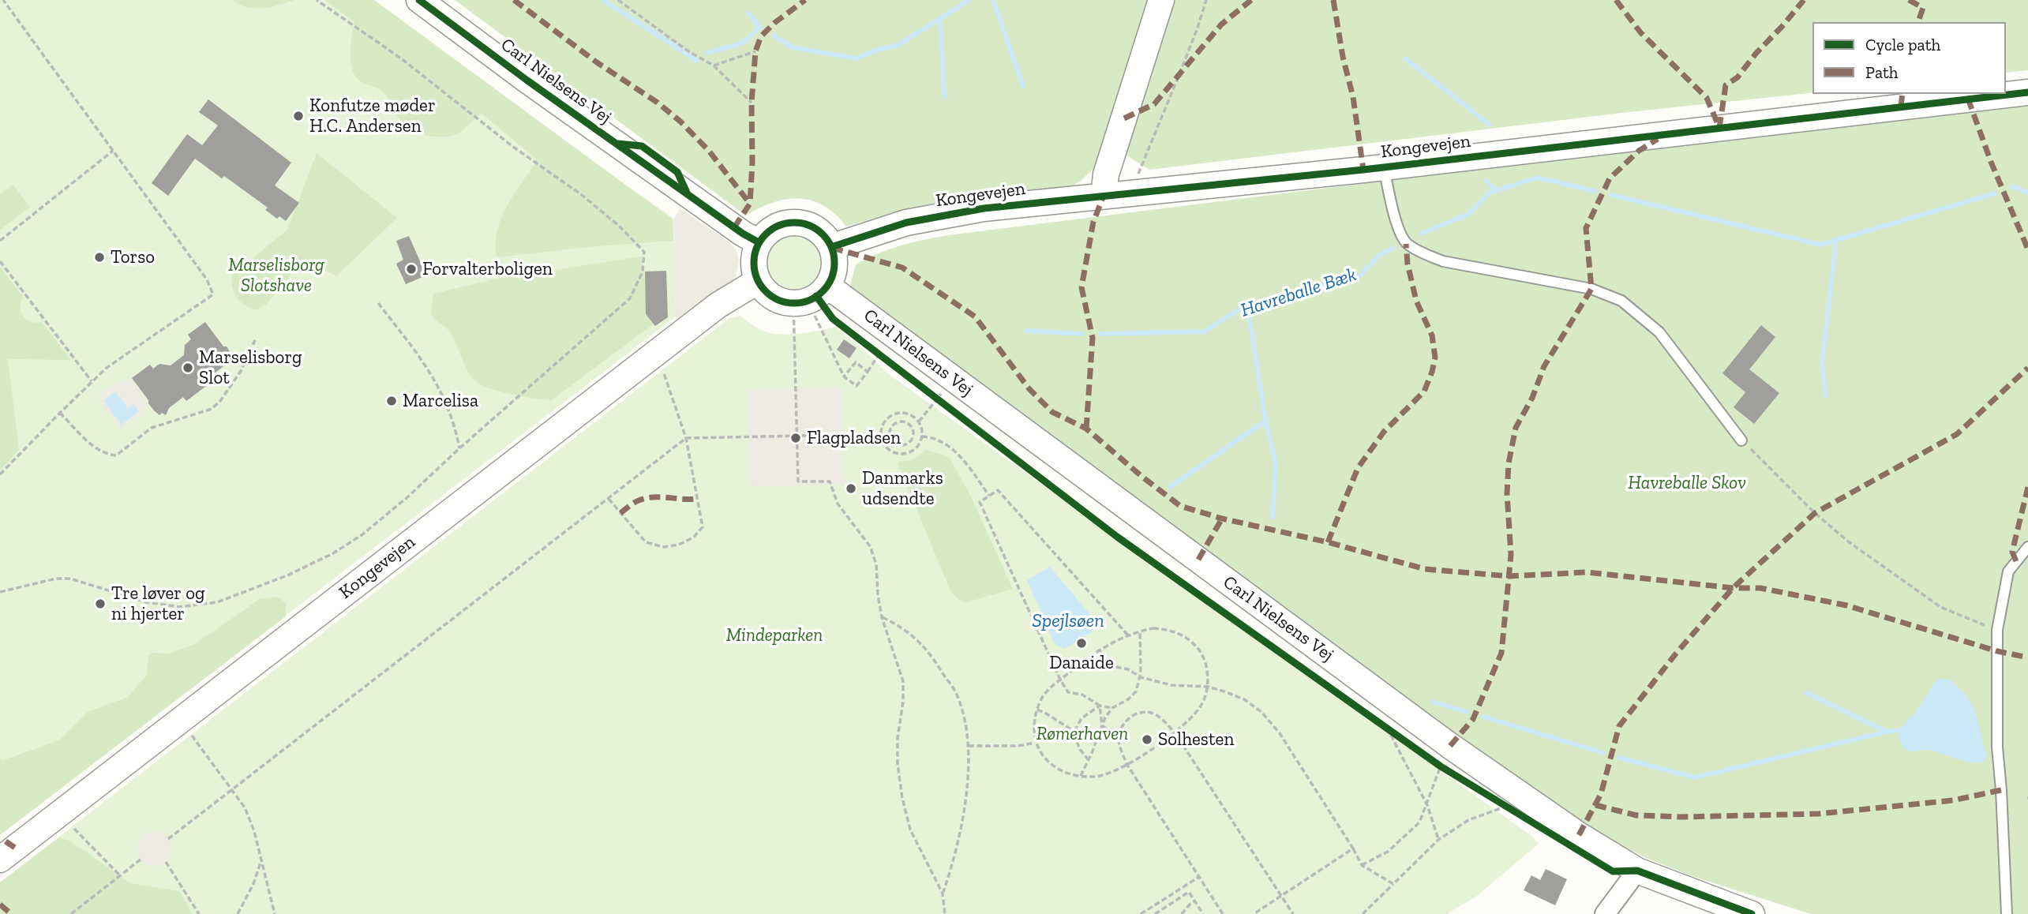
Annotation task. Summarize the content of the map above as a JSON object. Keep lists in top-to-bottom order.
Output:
{
  "streets": {
    "street": ["Carl Nielsens Vej", "Kongevejen"]
  },
  "crossings": [
    ["Carl Nielsens Vej", "Kongevejen"]
  ],
  "water": ["Havreballe Bæk", "Spejlsøen"],
  "parks": [
    "Marselisborg Slotshave",
    "Havreballe Skov",
    "Mindeparken",
    "Rømerhaven"
  ],
  "places": [
    "Konfutze møder H.C. Andersen",
    "Torso",
    "Forvalterboligen",
    "Marselisborg Slot",
    "Marcelisa",
    "Flagpladsen",
    "Danmarks udsendte",
    "Tre løver og ni hjerter",
    "Danaide",
    "Solhesten"
  ],
  "legend": ["Cycle path", "Path"]
}
